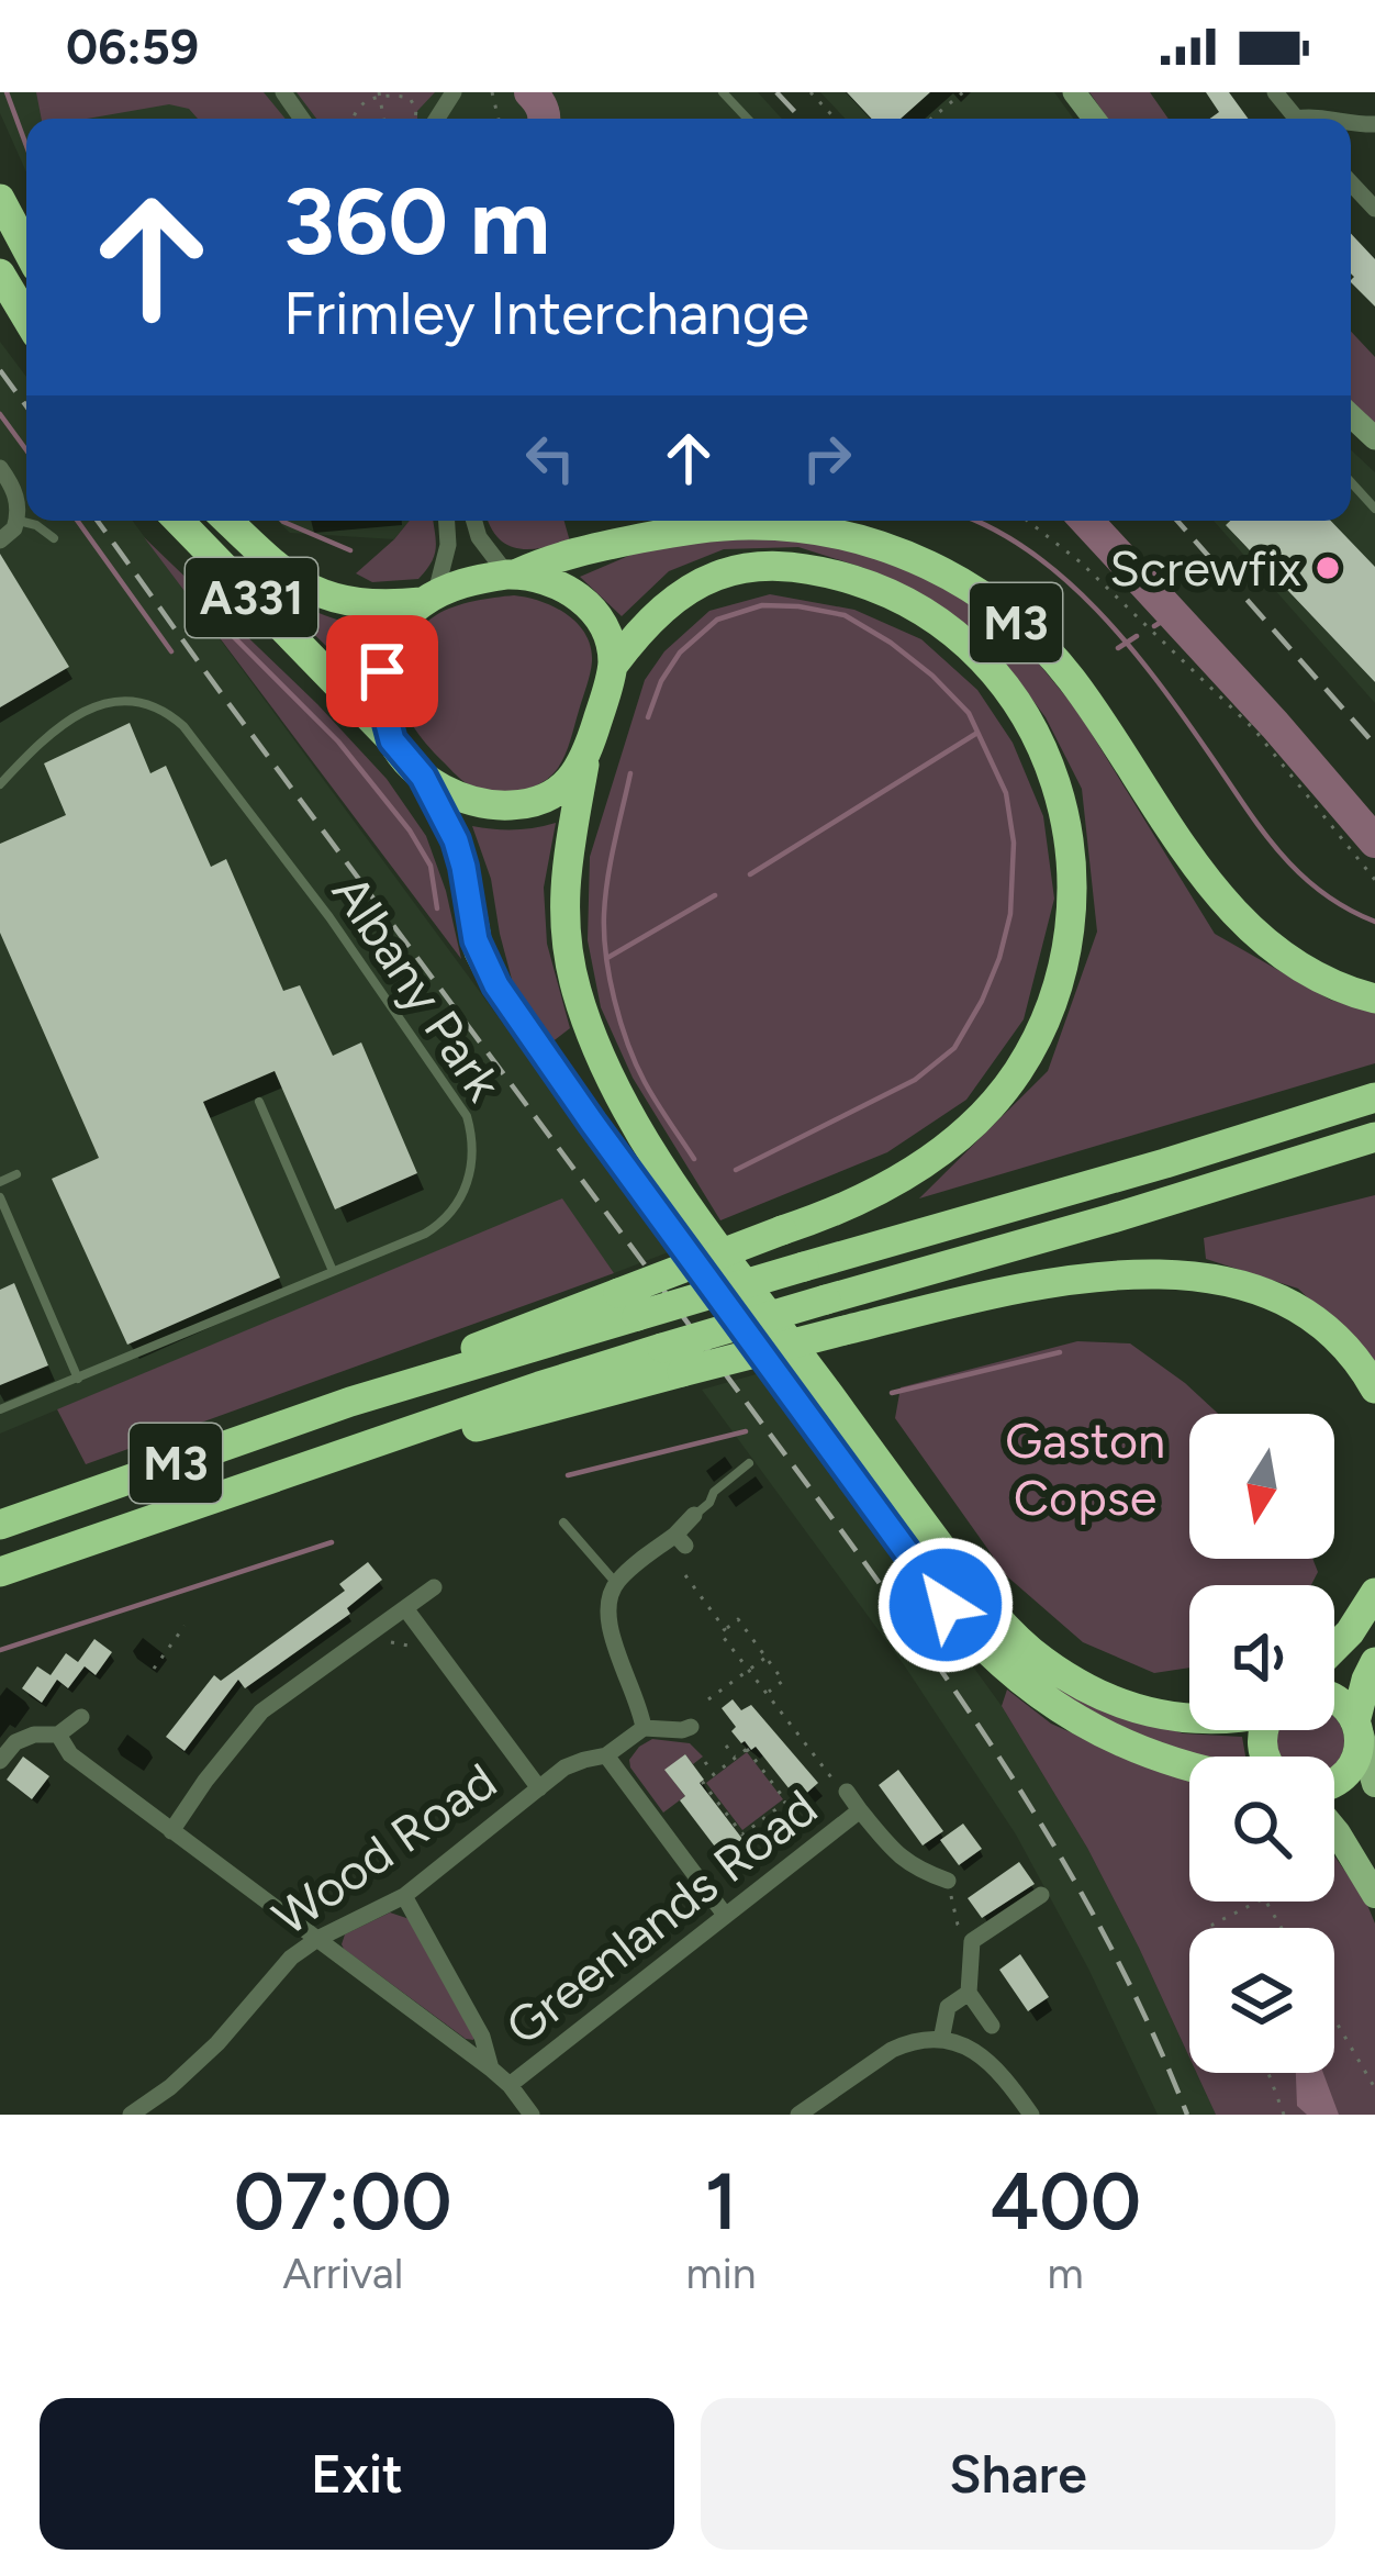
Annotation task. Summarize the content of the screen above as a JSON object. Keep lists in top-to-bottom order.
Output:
{
  "streets": {
    "highway": ["A331", "M3"],
    "street": ["Wood Road", "Greenlands Road"],
    "lane": ["Albany Park"]
  },
  "crossings": [
    ["A331", "M3"]
  ],
  "parks": ["Gaston Copse"],
  "places": ["Screwfix"],
  "north": "bottom",
  "page": {
    "status": "06:59",
    "turn": ["360 m", "Frimley Interchange"],
    "eta": [
      "07:00",
      "Arrival",
      "1",
      "min",
      "400",
      "m"
    ],
    "buttons": ["Exit", "Share"]
  }
}
